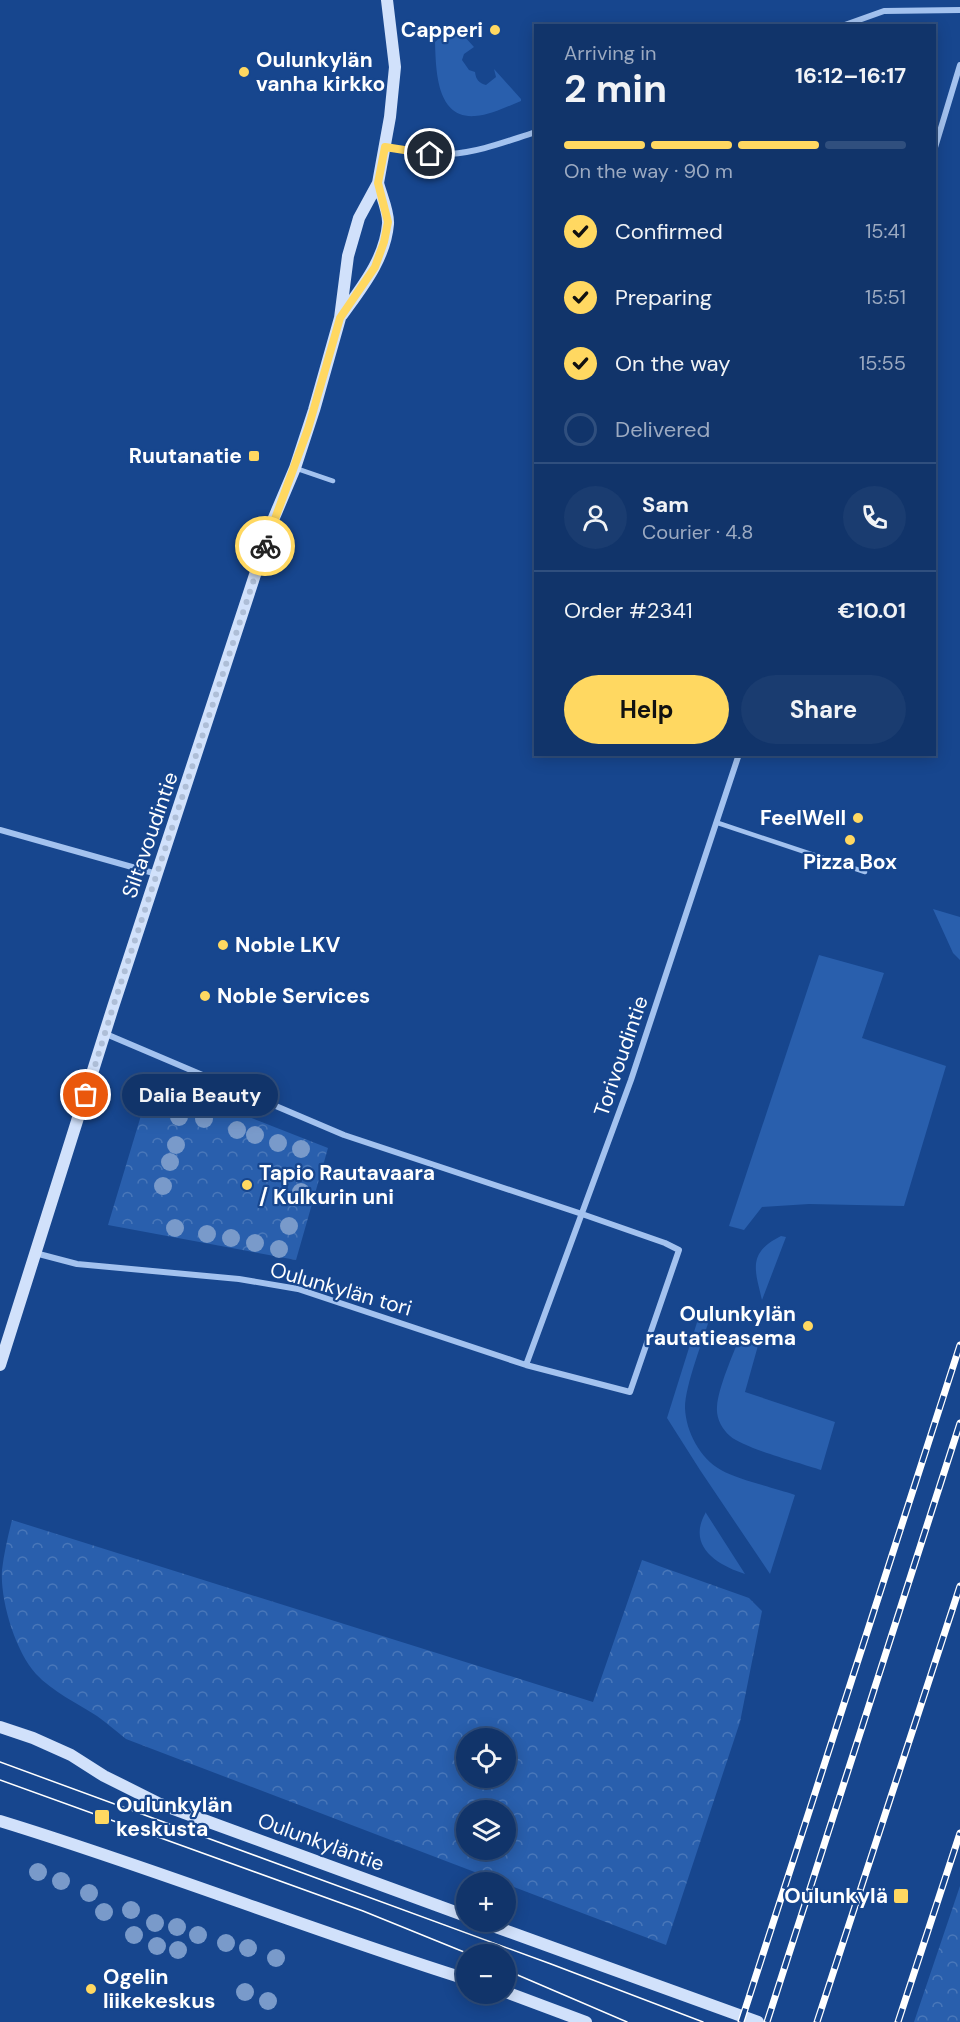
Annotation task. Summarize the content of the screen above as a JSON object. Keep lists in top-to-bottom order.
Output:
{
  "streets": {
    "main road": ["Siltavoudintie", "Oulunkyläntie"],
    "street": ["Torivoudintie", "Oulunkylän tori"]
  },
  "crossings": [
    ["Siltavoudintie", "Oulunkylän tori"],
    ["Torivoudintie", "Oulunkylän tori"]
  ],
  "places": {
    "other": [
      "Capperi",
      "Oulunkylän vanha kirkko",
      "FeelWell",
      "Pizza Box",
      "Noble LKV",
      "Noble Services",
      "Dalia Beauty",
      "Tapio Rautavaara / Kulkurin uni",
      "Oulunkylän rautatieasema",
      "Ogelin liikekeskus"
    ],
    "transit": ["Ruutanatie", "Oulunkylän keskusta", "Oulunkylä"]
  },
  "page": {
    "heading": ["2 min", "Arriving in", "16:12–16:17"],
    "panel": [
      "Sam",
      "Courier · 4.8",
      "Order #2341",
      "€10.01"
    ],
    "bar": "On the way · 90 m",
    "list": [
      ["Confirmed", "15:41"],
      ["Preparing", "15:51"],
      ["On the way", "15:55"],
      "Delivered"
    ],
    "buttons": ["Help", "Share"],
    "bubble": "Dalia Beauty",
    "map_buttons": ["+", "−"]
  }
}
